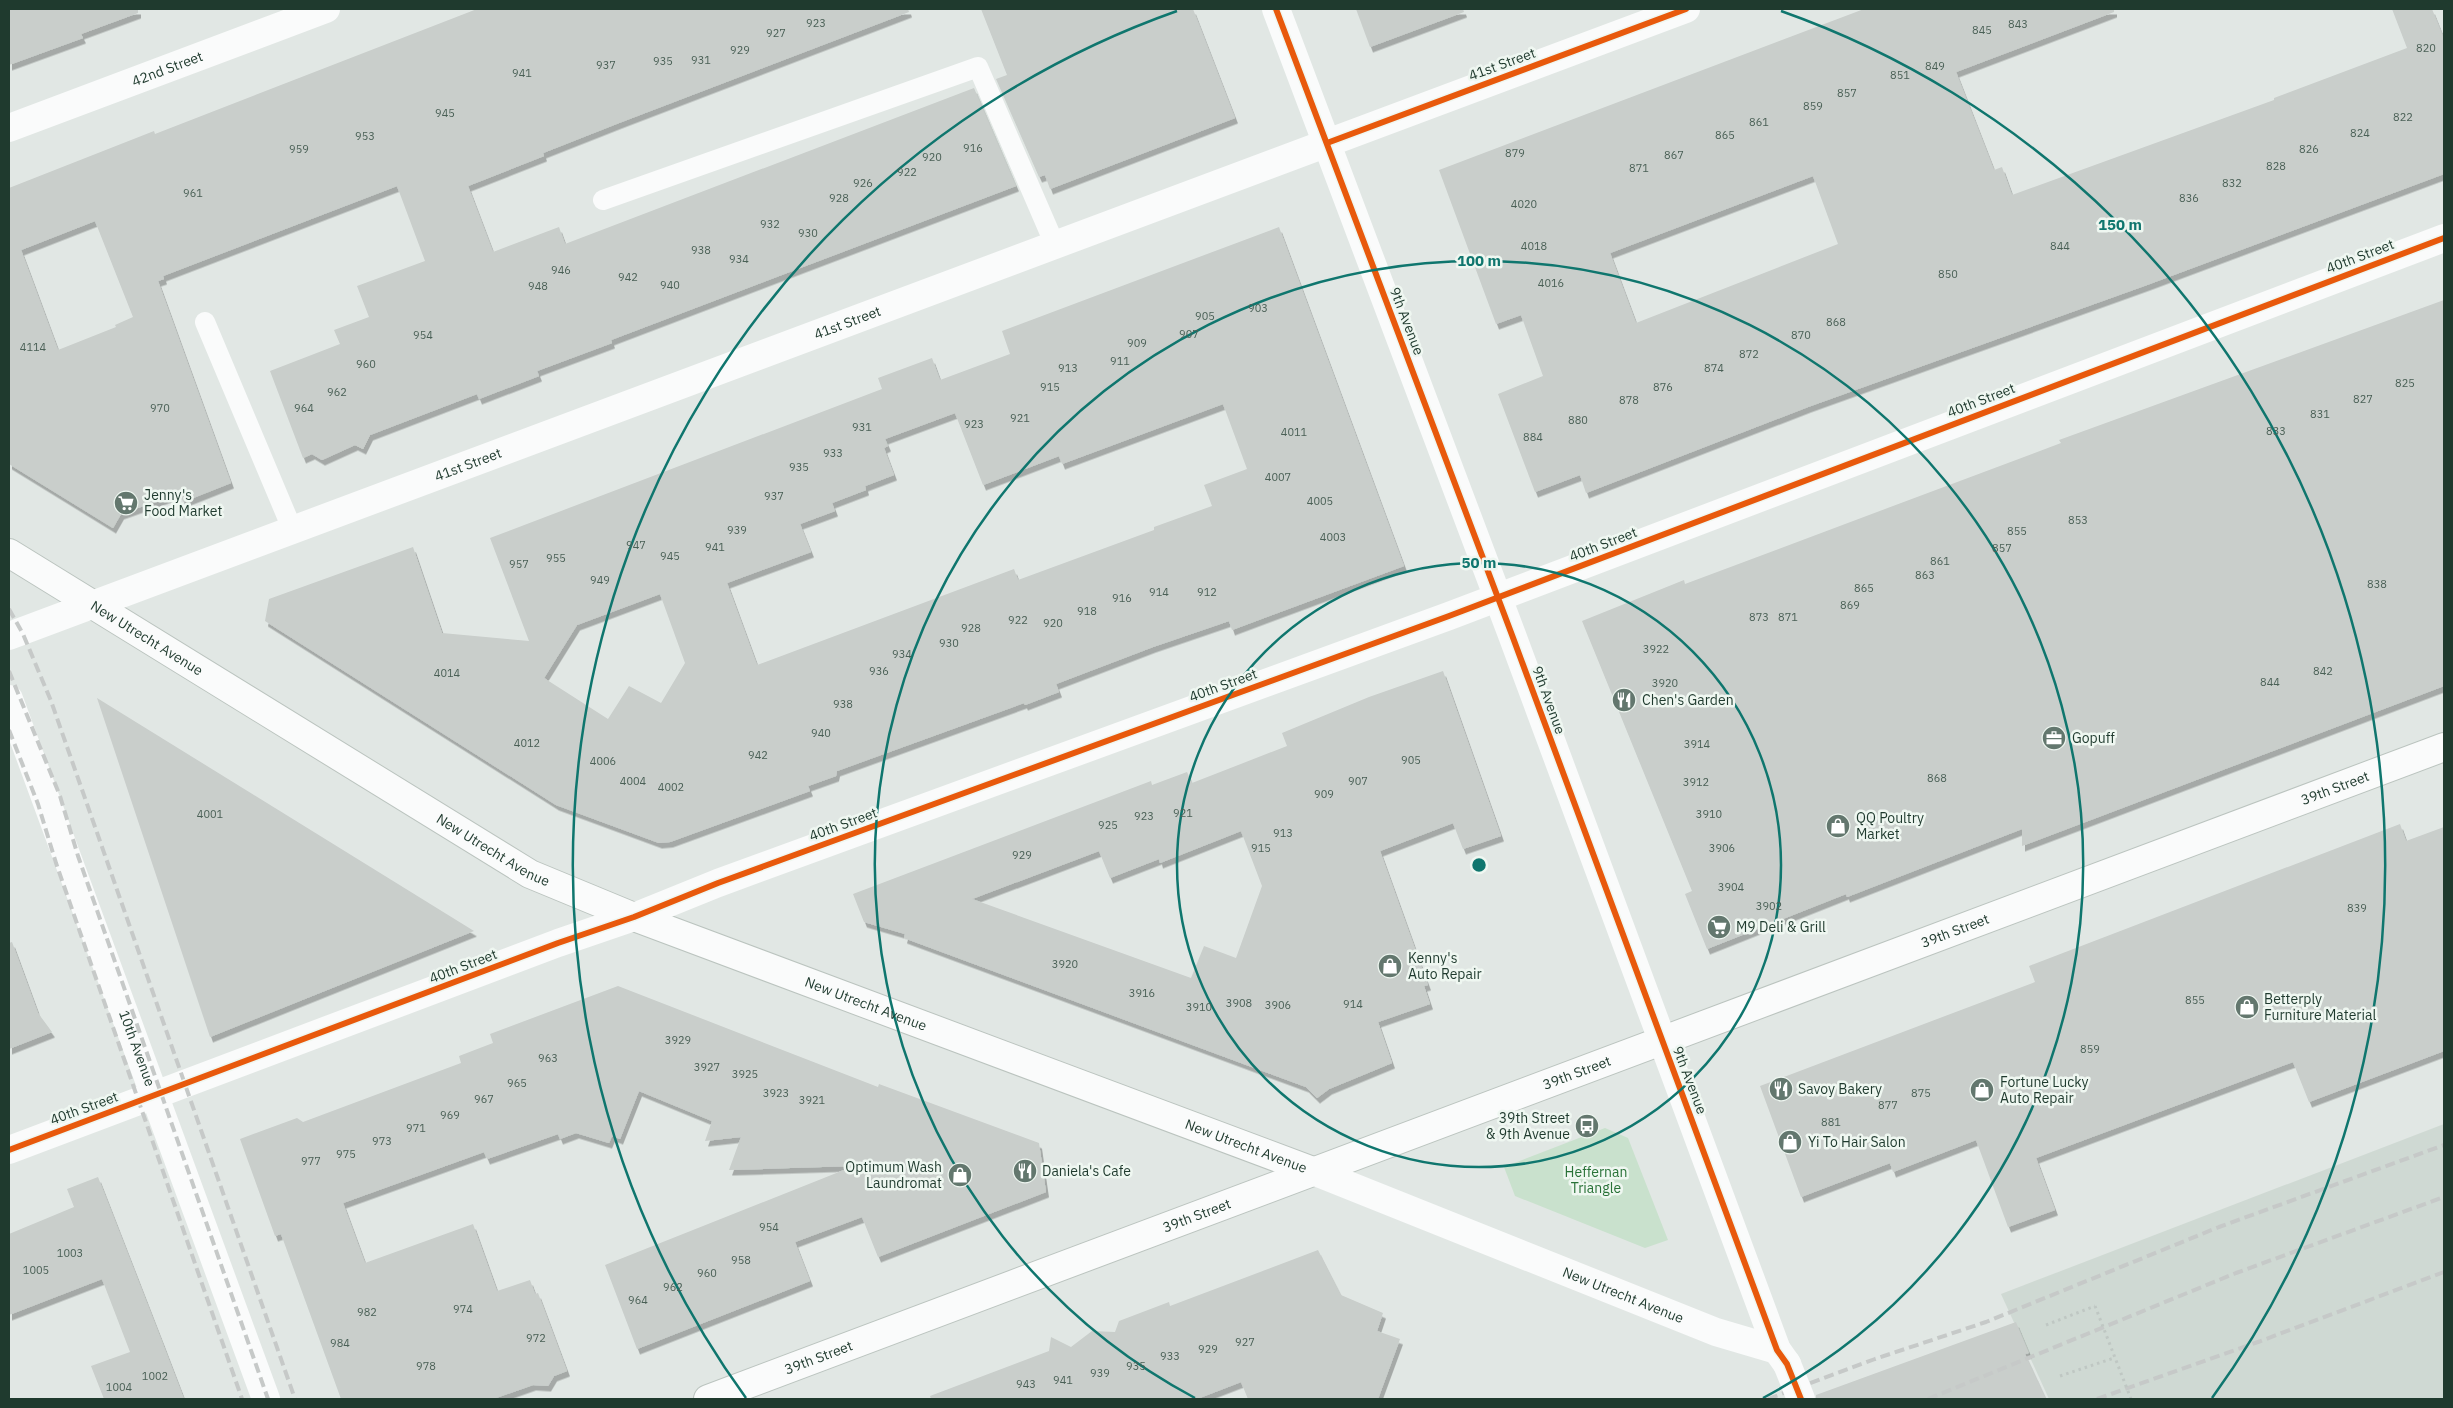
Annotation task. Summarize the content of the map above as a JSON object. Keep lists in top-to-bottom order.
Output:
{
  "streets": {
    "street": [
      "41st Street",
      "42nd Street",
      "40th Street",
      "9th Avenue",
      "New Utrecht Avenue",
      "39th Street",
      "10th Avenue"
    ]
  },
  "crossings": [
    ["41st Street", "9th Avenue"],
    ["41st Street", "New Utrecht Avenue"],
    ["40th Street", "9th Avenue"],
    ["40th Street", "New Utrecht Avenue"],
    ["40th Street", "10th Avenue"],
    ["9th Avenue", "New Utrecht Avenue"],
    ["9th Avenue", "39th Street"],
    ["New Utrecht Avenue", "39th Street"]
  ],
  "parks": ["Heffernan Triangle"],
  "places": {
    "supermarket": ["Jenny's Food Market", "M9 Deli & Grill"],
    "restaurant": ["Chen's Garden", "Savoy Bakery", "Daniela's Cafe"],
    "office": ["Gopuff"],
    "shop": [
      "QQ Poultry Market",
      "Kenny's Auto Repair",
      "Betterply Furniture Material",
      "Fortune Lucky Auto Repair",
      "Yi To Hair Salon",
      "Optimum Wash Laundromat"
    ],
    "bus stop": ["39th Street & 9th Avenue"]
  },
  "house_numbers": [
    "923",
    "843",
    "845",
    "927",
    "820",
    "929",
    "931",
    "935",
    "937",
    "849",
    "941",
    "851",
    "857",
    "859",
    "945",
    "822",
    "861",
    "824",
    "865",
    "953",
    "916",
    "959",
    "826",
    "879",
    "867",
    "920",
    "828",
    "871",
    "922",
    "926",
    "832",
    "961",
    "928",
    "836",
    "4020",
    "932",
    "930",
    "4018",
    "844",
    "938",
    "934",
    "946",
    "850",
    "942",
    "4016",
    "940",
    "948",
    "903",
    "905",
    "868",
    "907",
    "954",
    "870",
    "909",
    "4114",
    "872",
    "911",
    "960",
    "913",
    "874",
    "825",
    "915",
    "876",
    "962",
    "827",
    "878",
    "970",
    "964",
    "831",
    "921",
    "880",
    "923",
    "931",
    "833",
    "4011",
    "884",
    "933",
    "935",
    "4007",
    "937",
    "4005",
    "853",
    "939",
    "855",
    "4003",
    "947",
    "941",
    "857",
    "945",
    "955",
    "861",
    "957",
    "863",
    "949",
    "838",
    "865",
    "914",
    "912",
    "916",
    "869",
    "918",
    "873",
    "871",
    "922",
    "920",
    "928",
    "930",
    "3922",
    "934",
    "936",
    "842",
    "4014",
    "844",
    "3920",
    "938",
    "940",
    "4012",
    "3914",
    "942",
    "905",
    "4006",
    "868",
    "4004",
    "907",
    "3912",
    "4002",
    "909",
    "921",
    "4001",
    "3910",
    "923",
    "925",
    "913",
    "915",
    "3906",
    "929",
    "3904",
    "3902",
    "839",
    "3920",
    "3916",
    "855",
    "3908",
    "914",
    "3906",
    "3910",
    "3929",
    "859",
    "963",
    "3927",
    "3925",
    "965",
    "3923",
    "875",
    "967",
    "3921",
    "877",
    "969",
    "881",
    "971",
    "973",
    "975",
    "977",
    "954",
    "1003",
    "958",
    "1005",
    "960",
    "962",
    "964",
    "974",
    "982",
    "972",
    "927",
    "984",
    "929",
    "933",
    "978",
    "935",
    "939",
    "1002",
    "941",
    "943",
    "1004"
  ],
  "rings": ["150 m", "100 m", "50 m"]
}
